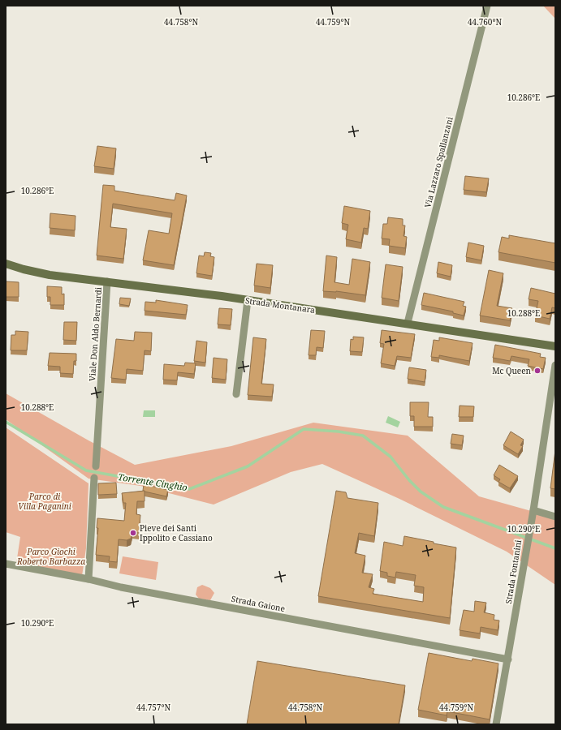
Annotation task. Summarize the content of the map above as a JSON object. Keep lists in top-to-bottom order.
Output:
{
  "streets": {
    "main road": ["Strada Montanara"],
    "street": [
      "Via Lazzaro Spallanzani",
      "Viale Don Aldo Bernardi",
      "Strada Fontanini",
      "Strada Gaione"
    ]
  },
  "crossings": [
    ["Via Lazzaro Spallanzani", "Strada Montanara"],
    ["Strada Montanara", "Viale Don Aldo Bernardi"],
    ["Strada Fontanini", "Strada Gaione"]
  ],
  "water": ["Torrente Cinghio"],
  "parks": ["Parco di Villa Paganini", "Parco Giochi Roberto Barbazza"],
  "places": ["Mc Queen", "Pieve dei Santi Ippolito e Cassiano"],
  "coordinates": [
    "44.758°N",
    "44.759°N",
    "44.760°N",
    "10.286°E",
    "10.288°E",
    "10.290°E",
    "44.757°N"
  ]
}
